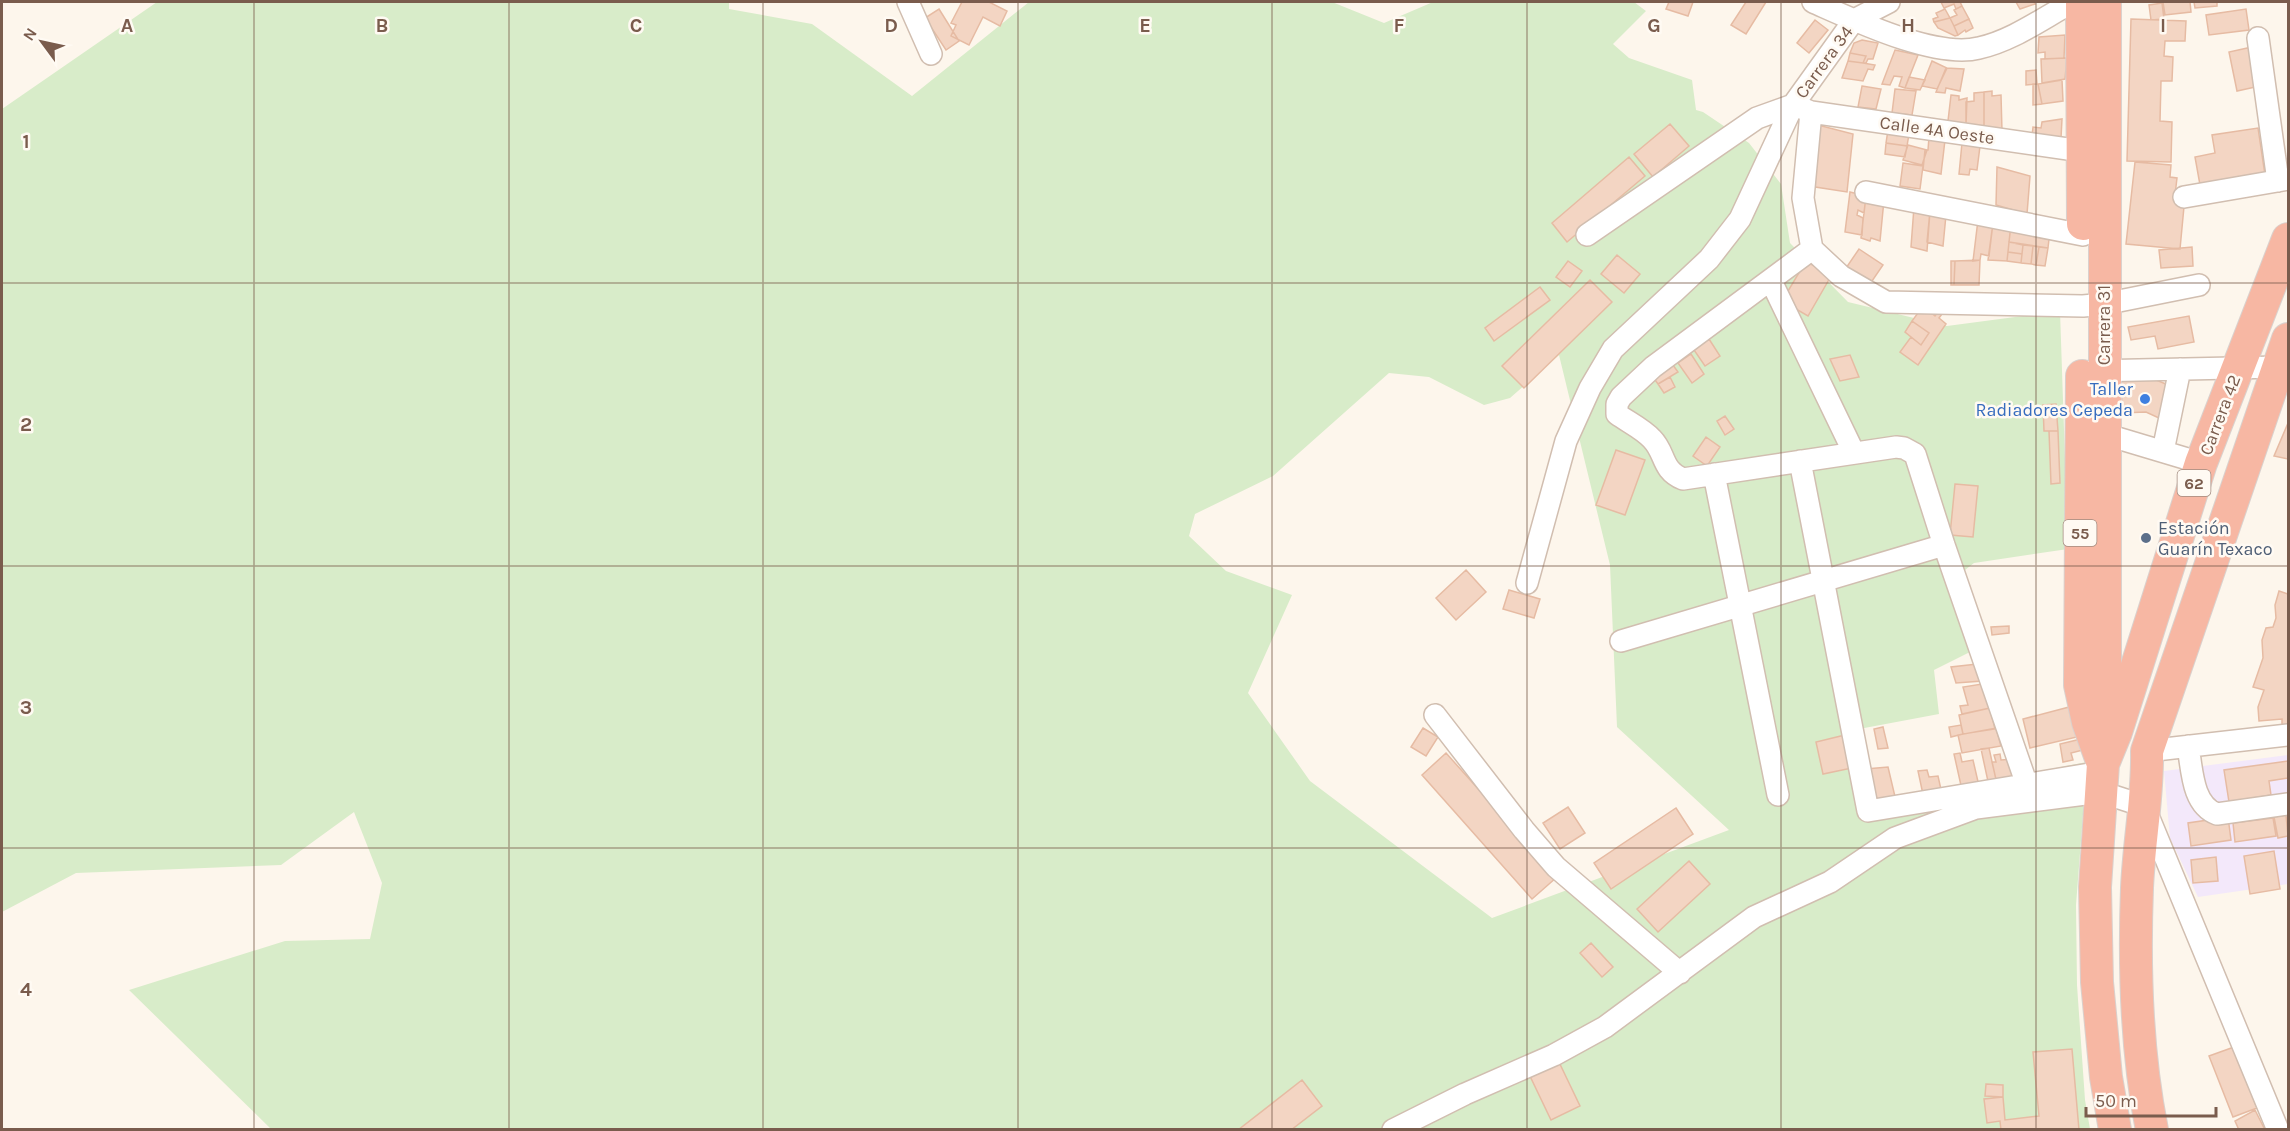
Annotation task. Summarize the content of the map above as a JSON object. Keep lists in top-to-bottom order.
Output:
{
  "streets": {
    "highway": [
      "Carrera 31",
      "Carrera 42",
      "62",
      "55"
    ],
    "street": ["Carrera 34", "Calle 4A Oeste"]
  },
  "crossings": [
    ["Carrera 34", "Calle 4A Oeste"],
    ["Calle 4A Oeste", "Carrera 31"],
    ["Carrera 31", "Carrera 42"],
    ["Carrera 31", "62"],
    ["Carrera 31", "55"],
    ["Carrera 42", "55"]
  ],
  "places": ["Taller Radiadores Cepeda", "Estación Guarín Texaco"],
  "scale_bar": "50 m",
  "north": "top left",
  "grid": {
    "columns": [
      "A",
      "B",
      "C",
      "D",
      "E",
      "F",
      "G",
      "H",
      "I"
    ],
    "rows": [
      "1",
      "2",
      "3",
      "4"
    ]
  }
}
